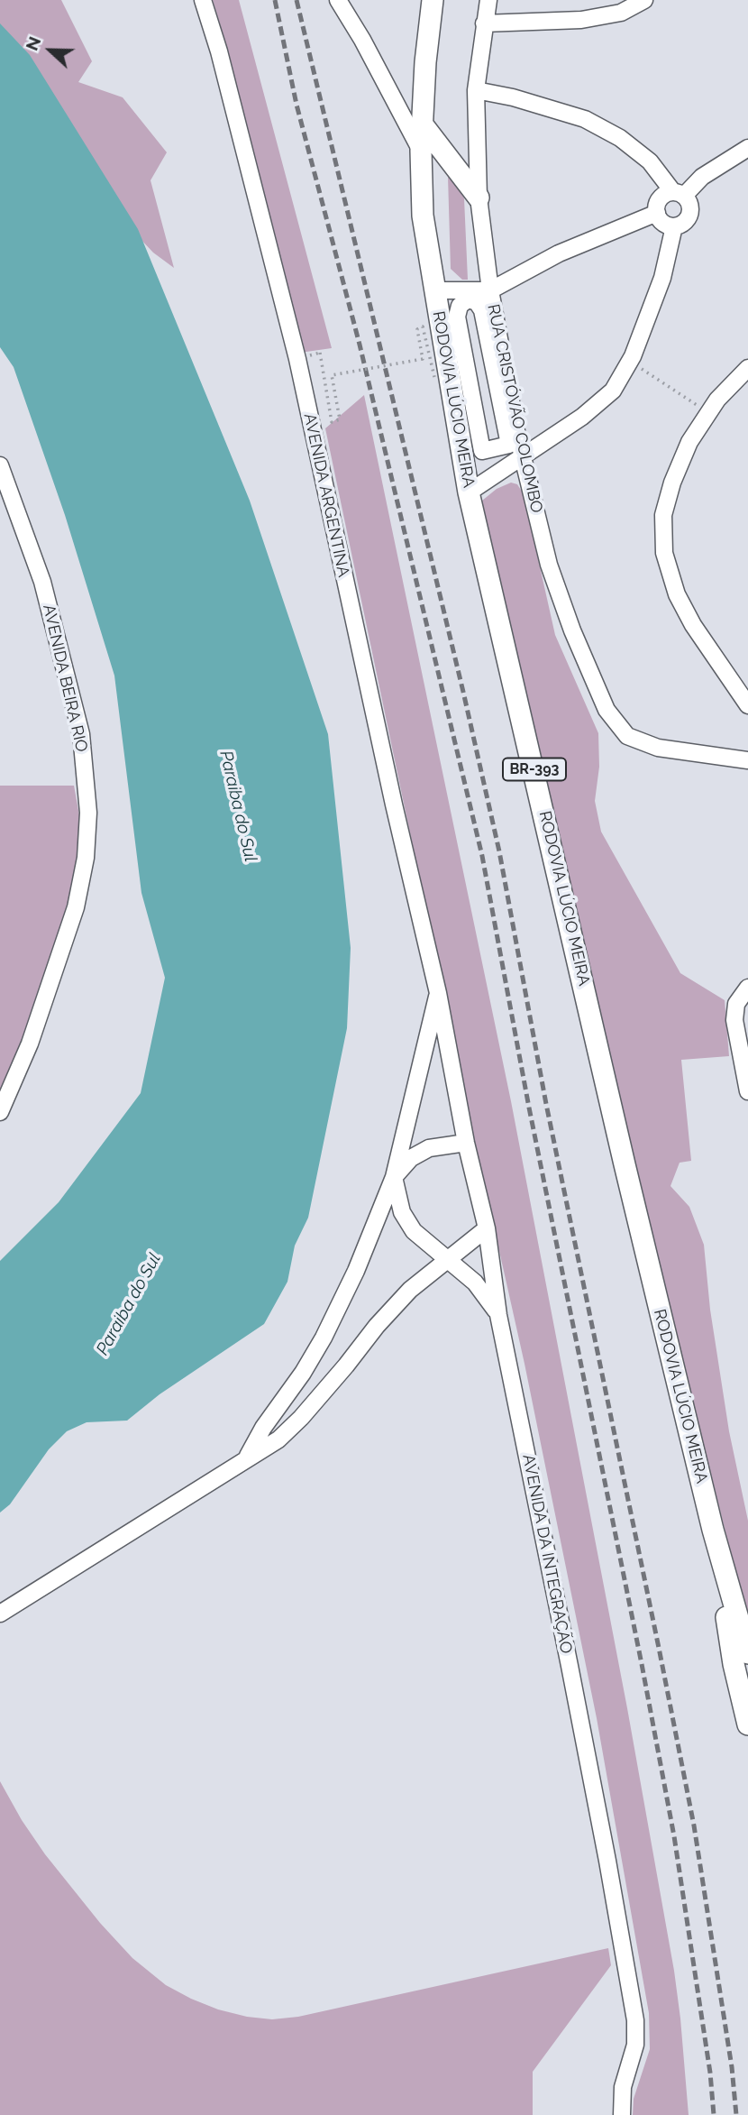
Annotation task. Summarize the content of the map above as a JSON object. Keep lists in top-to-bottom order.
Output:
{
  "streets": {
    "main road": ["RODOVIA LÚCIO MEIRA", "BR-393"],
    "street": [
      "RUA CRISTÓVÃO COLOMBO",
      "AVENIDA ARGENTINA",
      "AVENIDA BEIRA RIO",
      "AVENIDA DA INTEGRAÇÃO"
    ]
  },
  "crossings": [
    ["AVENIDA ARGENTINA", "AVENIDA DA INTEGRAÇÃO"]
  ],
  "water": ["Paraiba do Sul"],
  "north": "left"
}
